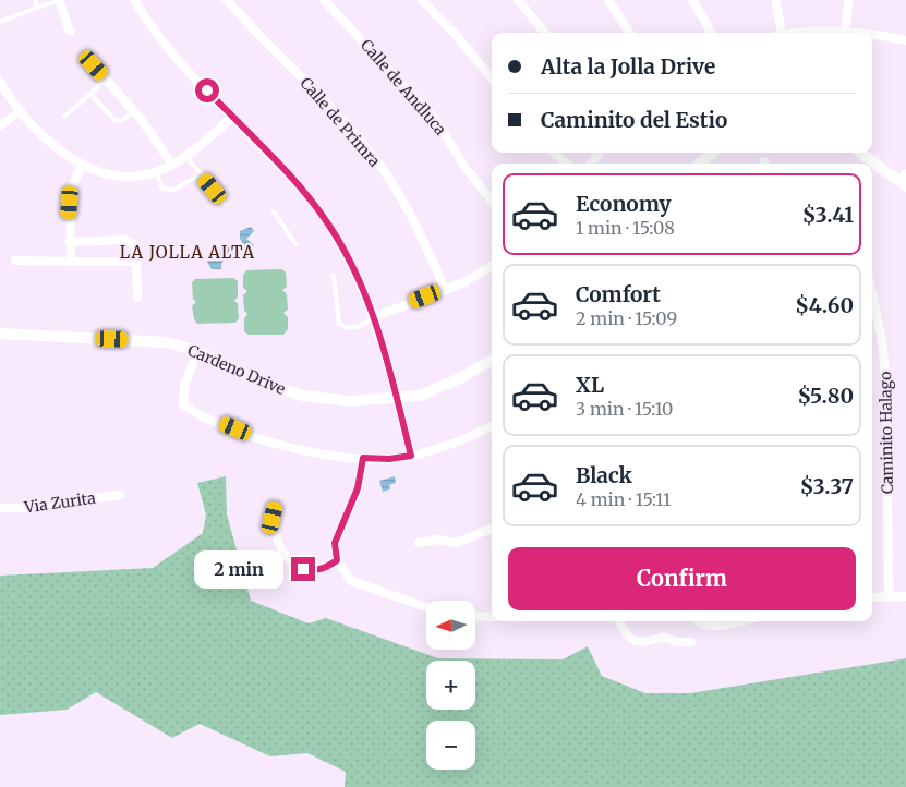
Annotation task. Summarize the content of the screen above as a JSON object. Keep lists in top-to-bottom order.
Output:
{
  "streets": {
    "street": [
      "Calle de Andluca",
      "Calle de Primra",
      "Cardeno Drive",
      "Caminito Halago",
      "Via Zurita"
    ]
  },
  "districts": ["LA JOLLA ALTA"],
  "north": "left",
  "page": {
    "banner": ["Alta la Jolla Drive", "Caminito del Estio"],
    "list": [
      {
        "name": "Economy",
        "note": "1 min · 15:08",
        "value": "$3.41"
      },
      {
        "name": "Comfort",
        "note": "2 min · 15:09",
        "value": "$4.60"
      },
      {
        "name": "XL",
        "note": "3 min · 15:10",
        "value": "$5.80"
      },
      {
        "name": "Black",
        "note": "4 min · 15:11",
        "value": "$3.37"
      }
    ],
    "buttons": "Confirm",
    "bubble": "2 min",
    "map_buttons": ["+", "−"]
  }
}
